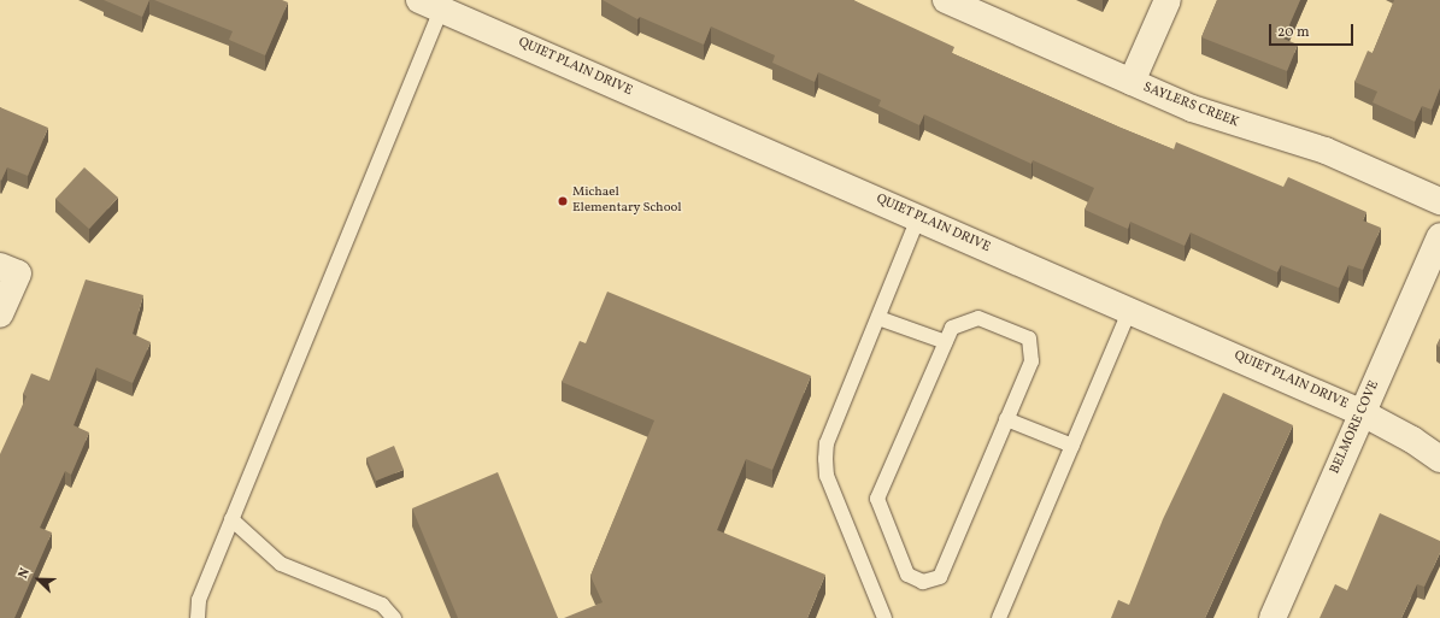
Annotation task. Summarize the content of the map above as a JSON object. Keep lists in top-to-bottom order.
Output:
{
  "streets": {
    "street": ["QUIET PLAIN DRIVE", "SAYLERS CREEK", "BELMORE COVE"]
  },
  "crossings": [
    ["QUIET PLAIN DRIVE", "BELMORE COVE"]
  ],
  "places": ["Michael Elementary School"],
  "scale_bar": "20 m",
  "north": "top left"
}
